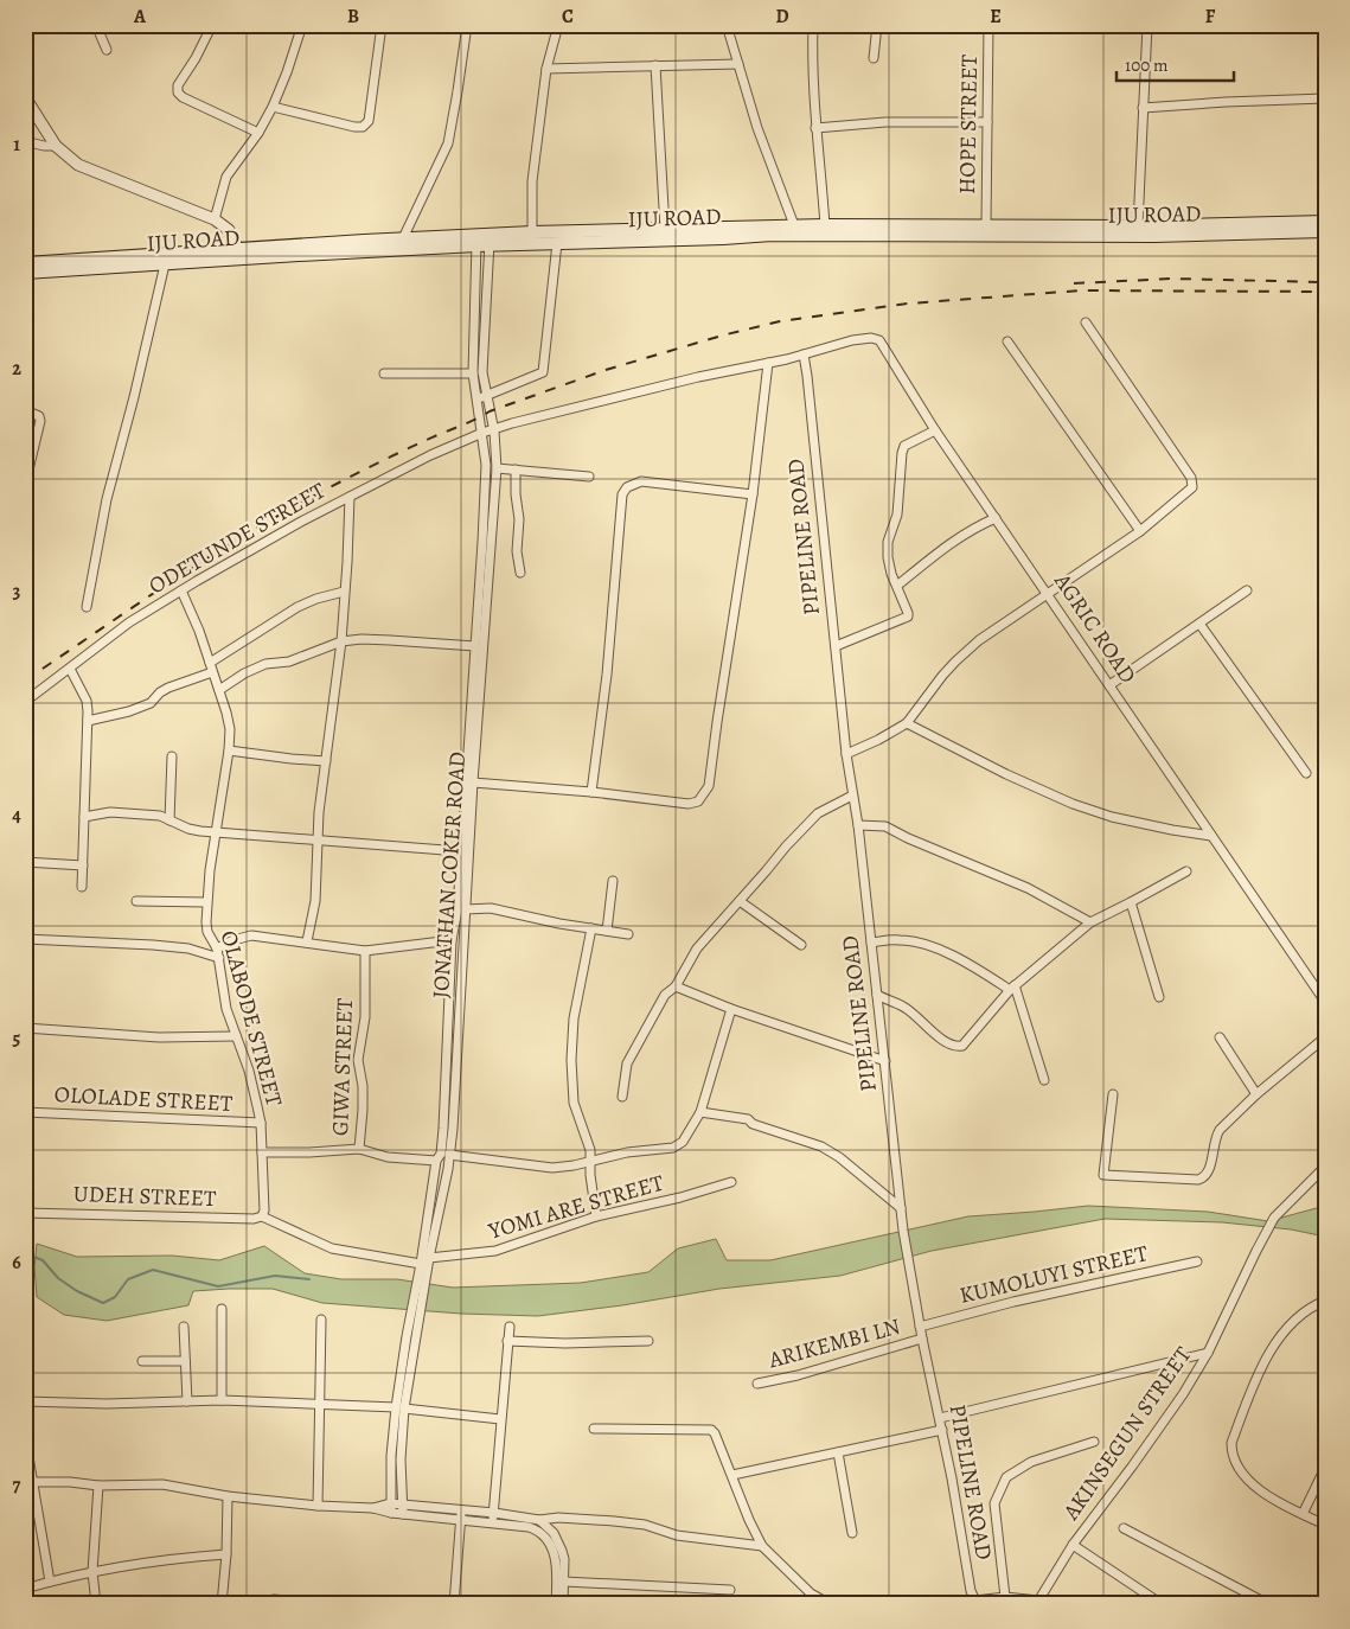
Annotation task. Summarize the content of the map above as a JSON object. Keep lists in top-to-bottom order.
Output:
{
  "streets": {
    "main road": ["IJU ROAD"],
    "street": [
      "HOPE STREET",
      "PIPELINE ROAD",
      "ODETUNDE STREET",
      "AGRIC ROAD",
      "JONATHAN COKER ROAD",
      "OLABODE STREET",
      "GIWA STREET",
      "OLOLADE STREET",
      "UDEH STREET",
      "YOMI ARE STREET",
      "KUMOLUYI STREET",
      "ARIKEMBI LN",
      "AKINSEGUN STREET"
    ]
  },
  "crossings": [
    ["HOPE STREET", "IJU ROAD"],
    ["IJU ROAD", "JONATHAN COKER ROAD"],
    ["PIPELINE ROAD", "ODETUNDE STREET"],
    ["PIPELINE ROAD", "AGRIC ROAD"],
    ["PIPELINE ROAD", "KUMOLUYI STREET"],
    ["PIPELINE ROAD", "ARIKEMBI LN"],
    ["ODETUNDE STREET", "AGRIC ROAD"],
    ["ODETUNDE STREET", "JONATHAN COKER ROAD"],
    ["ODETUNDE STREET", "OLABODE STREET"],
    ["JONATHAN COKER ROAD", "YOMI ARE STREET"],
    ["OLABODE STREET", "OLOLADE STREET"],
    ["OLABODE STREET", "UDEH STREET"],
    ["OLABODE STREET", "YOMI ARE STREET"],
    ["UDEH STREET", "YOMI ARE STREET"]
  ],
  "scale_bar": "100 m",
  "grid": {
    "columns": [
      "A",
      "B",
      "C",
      "D",
      "E",
      "F"
    ],
    "rows": [
      "1",
      "2",
      "3",
      "4",
      "5",
      "6",
      "7"
    ]
  }
}
